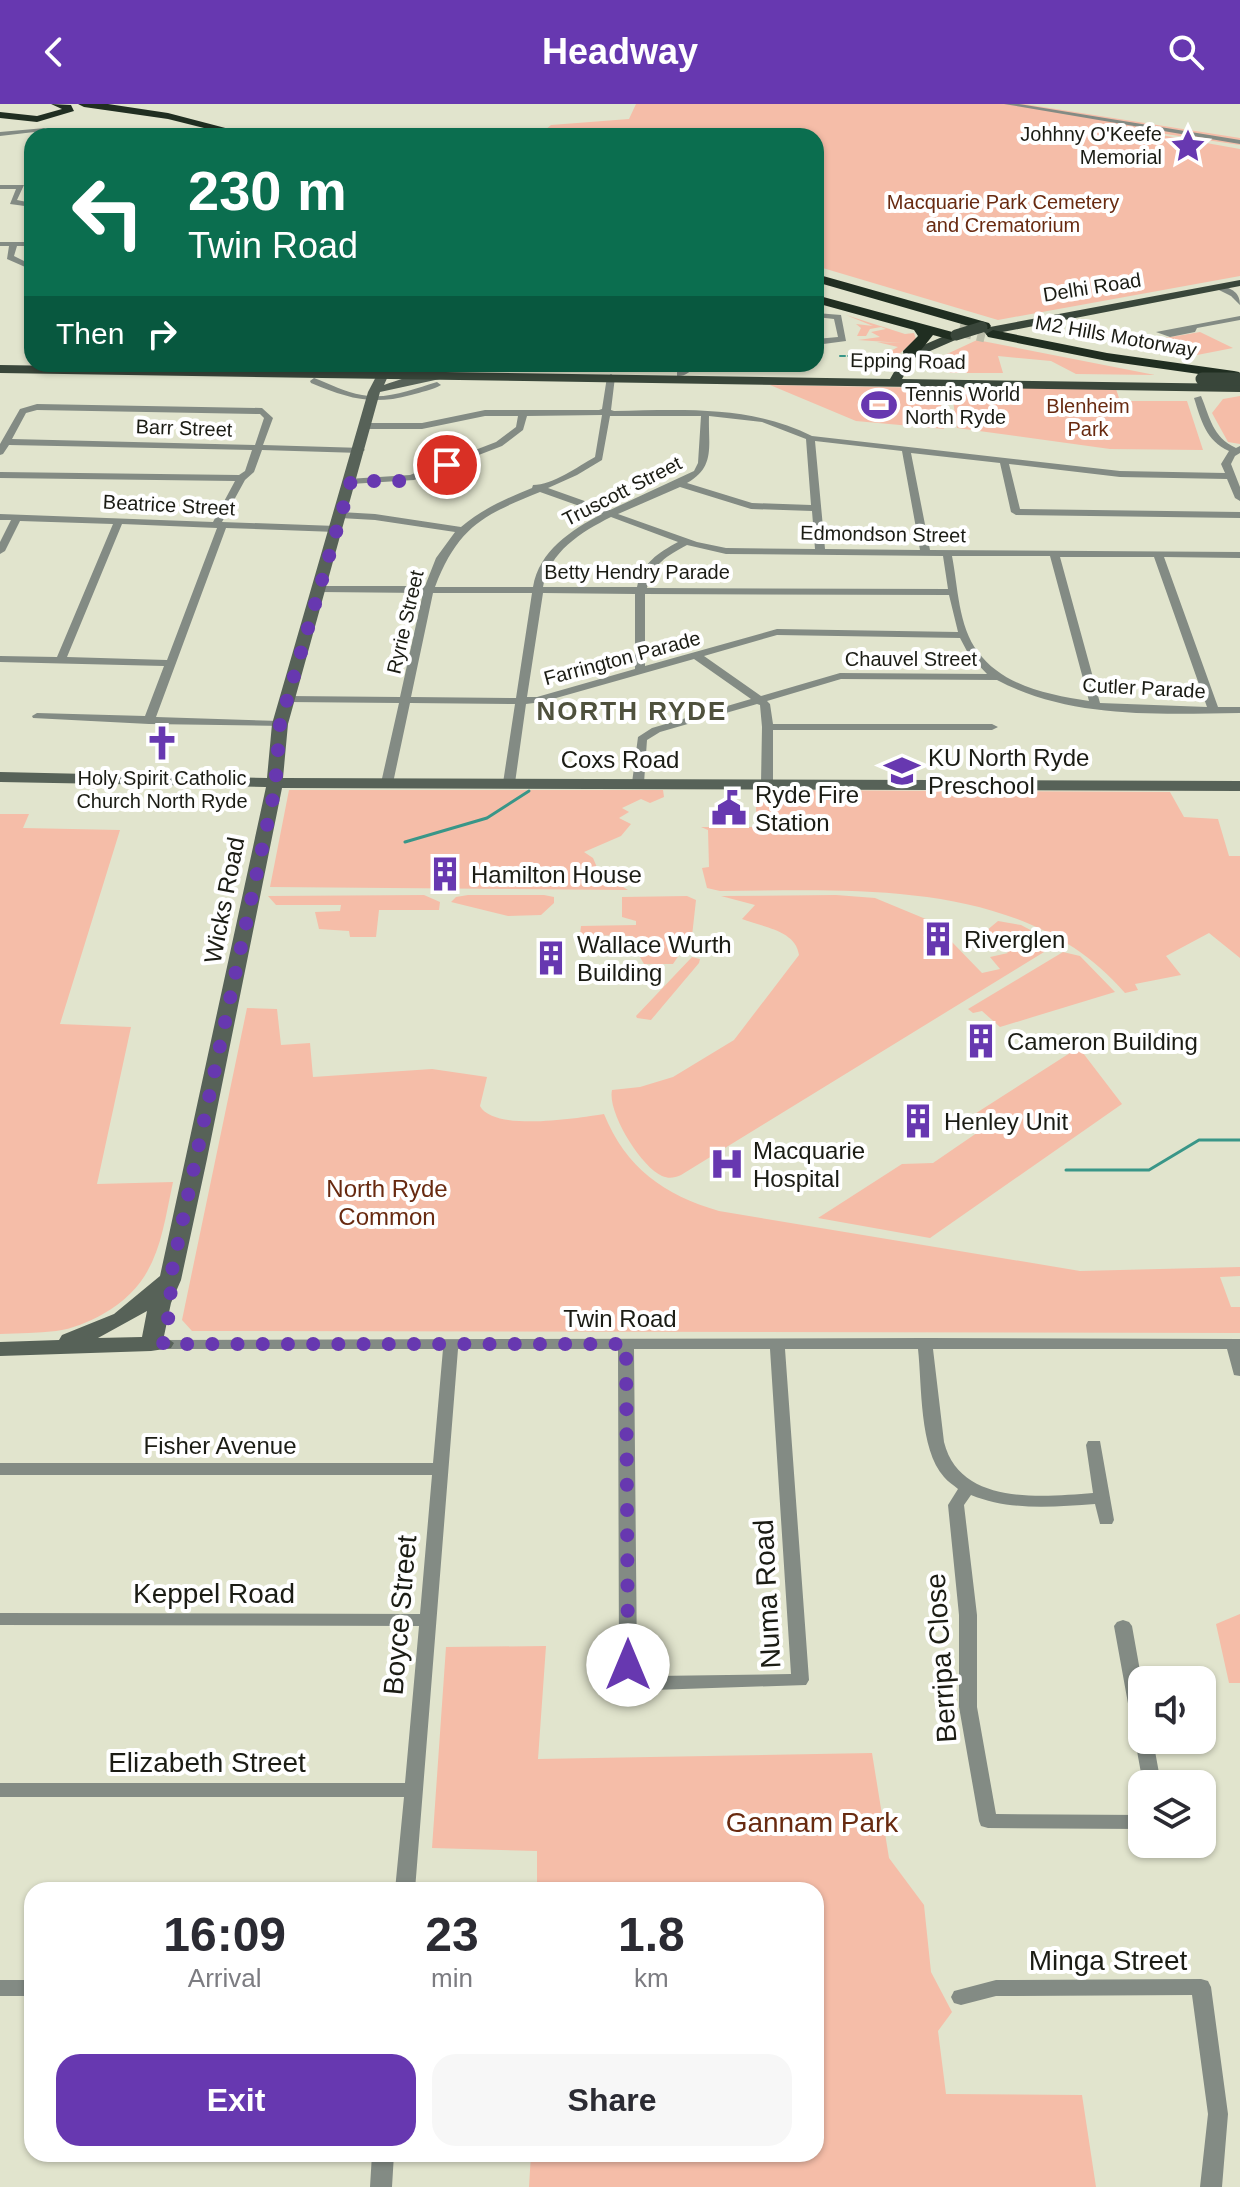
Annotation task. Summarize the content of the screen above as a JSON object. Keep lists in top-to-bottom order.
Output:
{
  "streets": {
    "highway": ["M2 Hills Motorway"],
    "main road": [
      "Delhi Road",
      "Epping Road",
      "Coxs Road",
      "Wicks Road",
      "Twin Road"
    ],
    "street": [
      "Barr Street",
      "Truscott Street",
      "Beatrice Street",
      "Edmondson Street",
      "Betty Hendry Parade",
      "Ryrie Street",
      "Farrington Parade",
      "Chauvel Street",
      "Cutler Parade",
      "Fisher Avenue",
      "Keppel Road",
      "Numa Road",
      "Boyce Street",
      "Berripa Close",
      "Elizabeth Street",
      "Minga Street"
    ]
  },
  "crossings": [
    ["Delhi Road", "M2 Hills Motorway"],
    ["Delhi Road", "Epping Road"],
    ["M2 Hills Motorway", "Epping Road"],
    ["Epping Road", "Ryrie Street"],
    ["Barr Street", "Wicks Road"],
    ["Truscott Street", "Edmondson Street"],
    ["Truscott Street", "Betty Hendry Parade"],
    ["Truscott Street", "Farrington Parade"],
    ["Truscott Street", "Coxs Road"],
    ["Beatrice Street", "Ryrie Street"],
    ["Beatrice Street", "Wicks Road"],
    ["Edmondson Street", "Ryrie Street"],
    ["Edmondson Street", "Cutler Parade"],
    ["Betty Hendry Parade", "Ryrie Street"],
    ["Betty Hendry Parade", "Cutler Parade"],
    ["Betty Hendry Parade", "Wicks Road"],
    ["Ryrie Street", "Farrington Parade"],
    ["Ryrie Street", "Coxs Road"],
    ["Farrington Parade", "Cutler Parade"],
    ["Farrington Parade", "Wicks Road"],
    ["Chauvel Street", "Cutler Parade"],
    ["Chauvel Street", "Coxs Road"],
    ["Coxs Road", "Wicks Road"],
    ["Wicks Road", "Twin Road"],
    ["Twin Road", "Numa Road"],
    ["Twin Road", "Boyce Street"],
    ["Fisher Avenue", "Boyce Street"],
    ["Keppel Road", "Boyce Street"],
    ["Boyce Street", "Elizabeth Street"]
  ],
  "districts": ["NORTH RYDE"],
  "parks": [
    "Macquarie Park Cemetery and Crematorium",
    "Blenheim Park",
    "North Ryde Common",
    "Gannam Park"
  ],
  "places": {
    "place": ["Johhny O'Keefe Memorial"],
    "sports": ["Tennis World North Ryde"],
    "church": ["Holy Spirit Catholic Church North Ryde"],
    "school or university": ["KU North Ryde Preschool"],
    "public building": ["Ryde Fire Station"],
    "building": [
      "Hamilton House",
      "Riverglen",
      "Wallace Wurth Building",
      "Cameron Building",
      "Henley Unit"
    ],
    "hospital": ["Macquarie Hospital"]
  },
  "page": {
    "header": "Headway",
    "turn": ["230 m", "Twin Road"],
    "then": "Then",
    "eta": [
      "16:09",
      "Arrival",
      "23",
      "min",
      "1.8",
      "km"
    ],
    "buttons": ["Exit", "Share"]
  }
}
